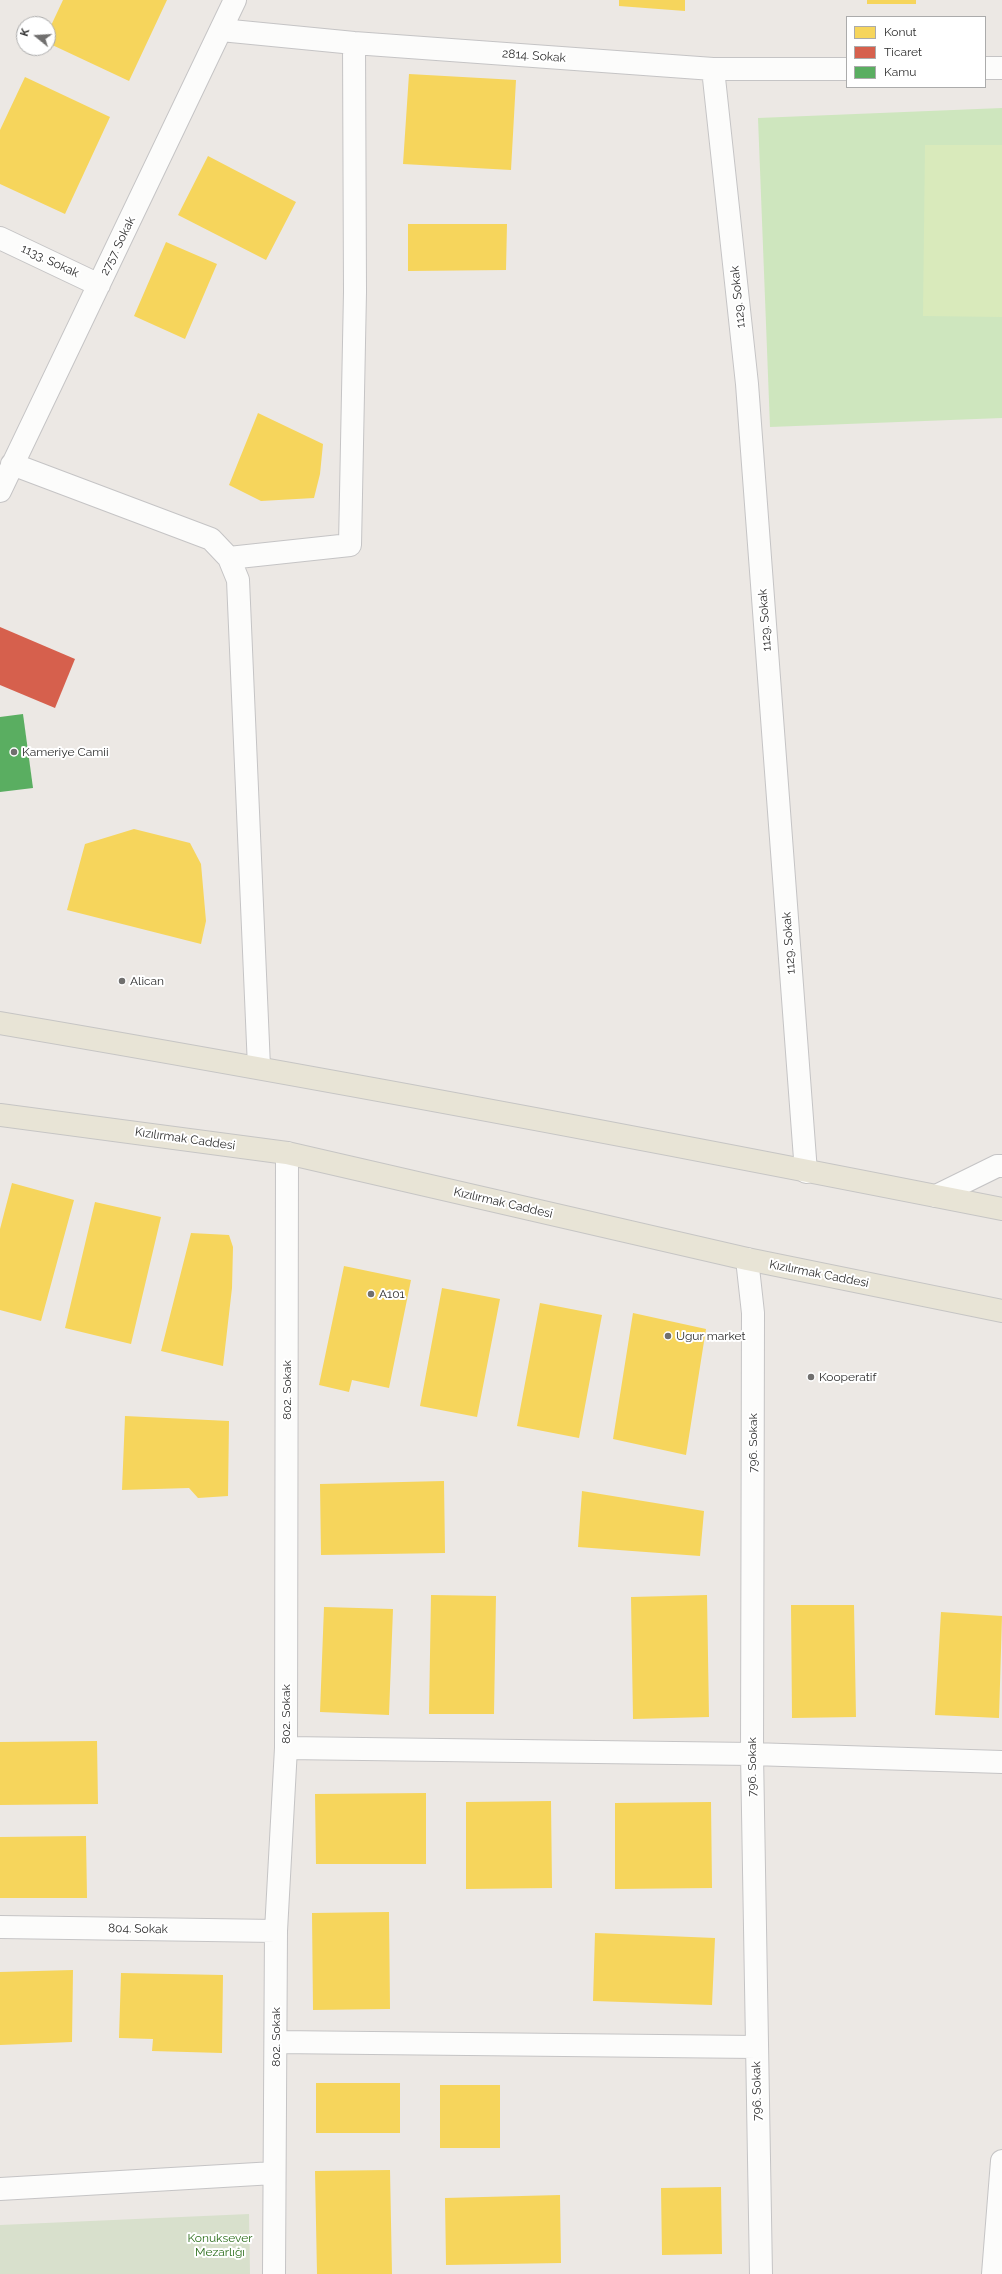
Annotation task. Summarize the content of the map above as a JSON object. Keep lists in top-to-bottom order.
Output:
{
  "streets": {
    "main road": ["Kızılırmak Caddesi"],
    "street": [
      "2814. Sokak",
      "2757. Sokak",
      "1133. Sokak",
      "1129. Sokak",
      "802. Sokak",
      "796. Sokak",
      "804. Sokak"
    ]
  },
  "crossings": [
    ["2814. Sokak", "2757. Sokak"],
    ["2814. Sokak", "1129. Sokak"],
    ["2757. Sokak", "1133. Sokak"],
    ["Kızılırmak Caddesi", "802. Sokak"],
    ["Kızılırmak Caddesi", "796. Sokak"],
    ["802. Sokak", "804. Sokak"]
  ],
  "parks": ["Konuksever Mezarlığı"],
  "places": [
    "Kameriye Camii",
    "Alican",
    "A101",
    "Ugur market",
    "Kooperatif"
  ],
  "legend": ["Konut", "Ticaret", "Kamu"],
  "north": "left"
}
